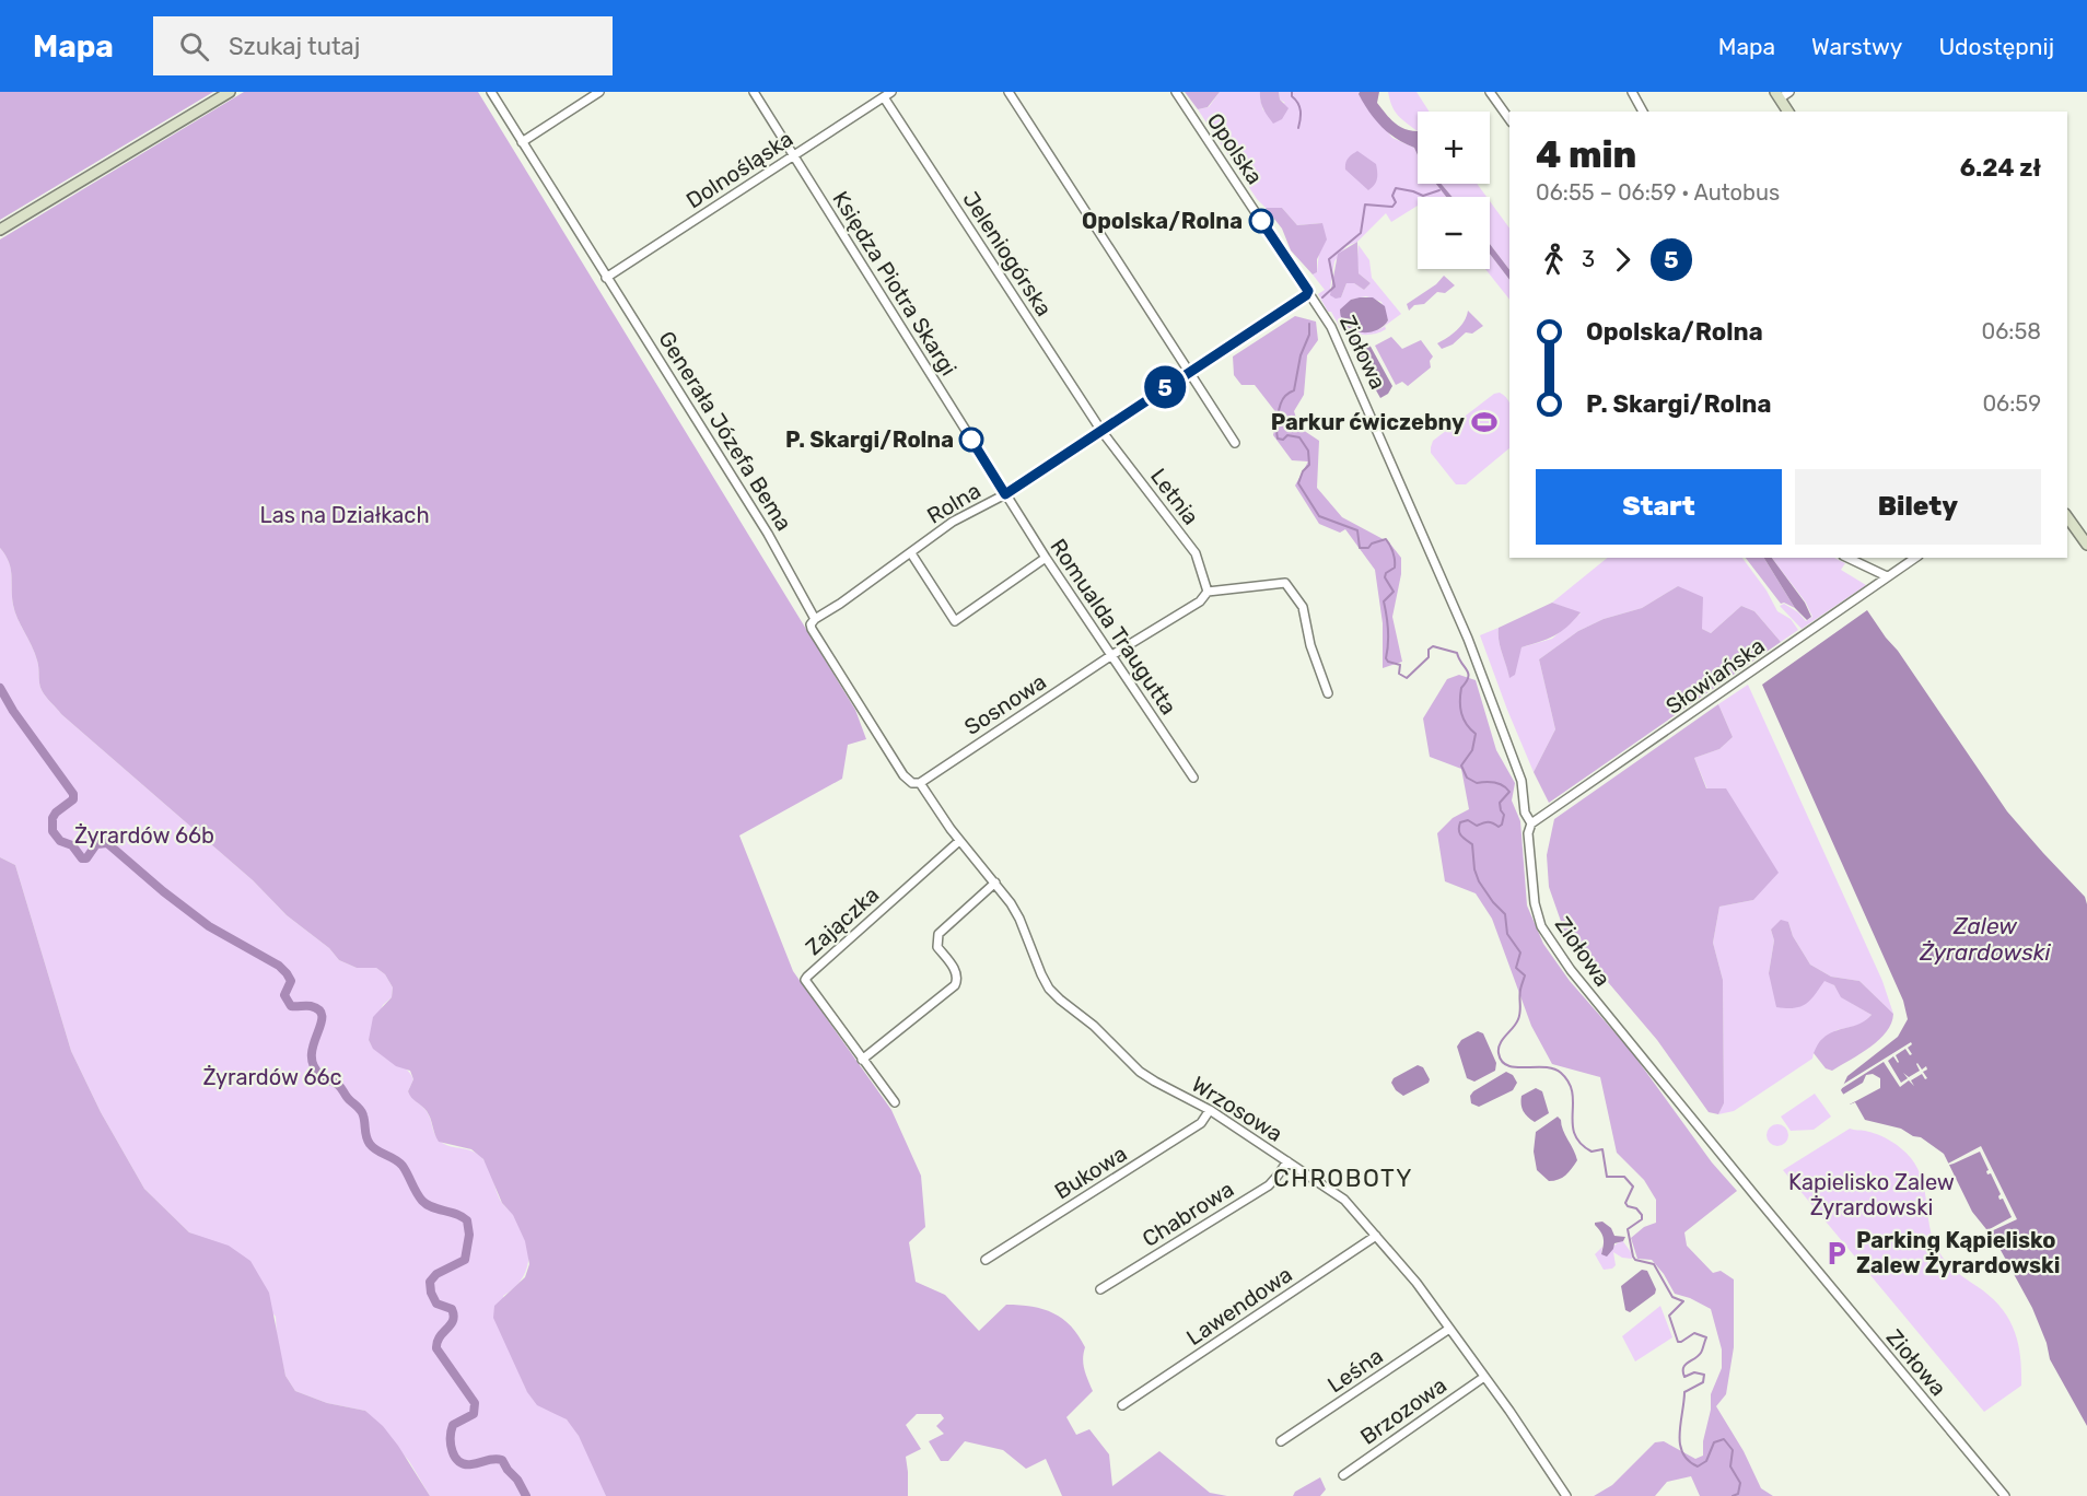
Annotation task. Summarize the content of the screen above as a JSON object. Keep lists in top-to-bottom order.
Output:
{
  "streets": {
    "street": [
      "Opolska",
      "Dolnośląska",
      "Jeleniogórska",
      "Księdza Piotra Skargi",
      "Ziołowa",
      "Generała Józefa Bema",
      "Letnia",
      "Rolna",
      "Romualda Traugutta",
      "Słowiańska",
      "Sosnowa",
      "Zajączka",
      "Wrzosowa",
      "Bukowa",
      "Chabrowa",
      "Lawendowa",
      "Leśna",
      "Brzozowa"
    ]
  },
  "crossings": [
    ["Opolska", "Ziołowa"],
    ["Opolska", "Rolna"],
    ["Dolnośląska", "Jeleniogórska"],
    ["Dolnośląska", "Księdza Piotra Skargi"],
    ["Dolnośląska", "Generała Józefa Bema"],
    ["Jeleniogórska", "Letnia"],
    ["Jeleniogórska", "Rolna"],
    ["Księdza Piotra Skargi", "Rolna"],
    ["Księdza Piotra Skargi", "Romualda Traugutta"],
    ["Ziołowa", "Rolna"],
    ["Ziołowa", "Słowiańska"],
    ["Generała Józefa Bema", "Rolna"],
    ["Generała Józefa Bema", "Sosnowa"],
    ["Generała Józefa Bema", "Wrzosowa"],
    ["Letnia", "Rolna"],
    ["Letnia", "Sosnowa"],
    ["Rolna", "Romualda Traugutta"],
    ["Romualda Traugutta", "Sosnowa"],
    ["Sosnowa", "Wrzosowa"],
    ["Zajączka", "Wrzosowa"],
    ["Wrzosowa", "Bukowa"],
    ["Wrzosowa", "Chabrowa"],
    ["Wrzosowa", "Lawendowa"],
    ["Wrzosowa", "Leśna"],
    ["Wrzosowa", "Brzozowa"]
  ],
  "districts": ["CHROBOTY"],
  "water": ["Zalew Żyrardowski"],
  "parks": [
    "Las na Działkach",
    "Żyrardów 66b",
    "Żyrardów 66c",
    "Kapielisko Zalew Żyrardowski"
  ],
  "places": {
    "other": ["Opolska/Rolna", "P. Skargi/Rolna"],
    "sports": ["Parkur ćwiczebny"],
    "parking": ["Parking Kąpielisko Zalew Żyrardowski"]
  },
  "lines": ["bus line 5"],
  "page": {
    "header": "Mapa",
    "search": "Szukaj tutaj",
    "nav": ["Mapa", "Warstwy", "Udostępnij"],
    "on_map": "5",
    "map_buttons": ["+", "−"],
    "heading": ["4 min", "06:55 – 06:59 · Autobus", "6.24 zł"],
    "legs": ["3", "5"],
    "list": [
      {
        "name": "Opolska/Rolna",
        "value": "06:58"
      },
      {
        "name": "P. Skargi/Rolna",
        "value": "06:59"
      }
    ],
    "buttons": ["Start", "Bilety"]
  }
}
